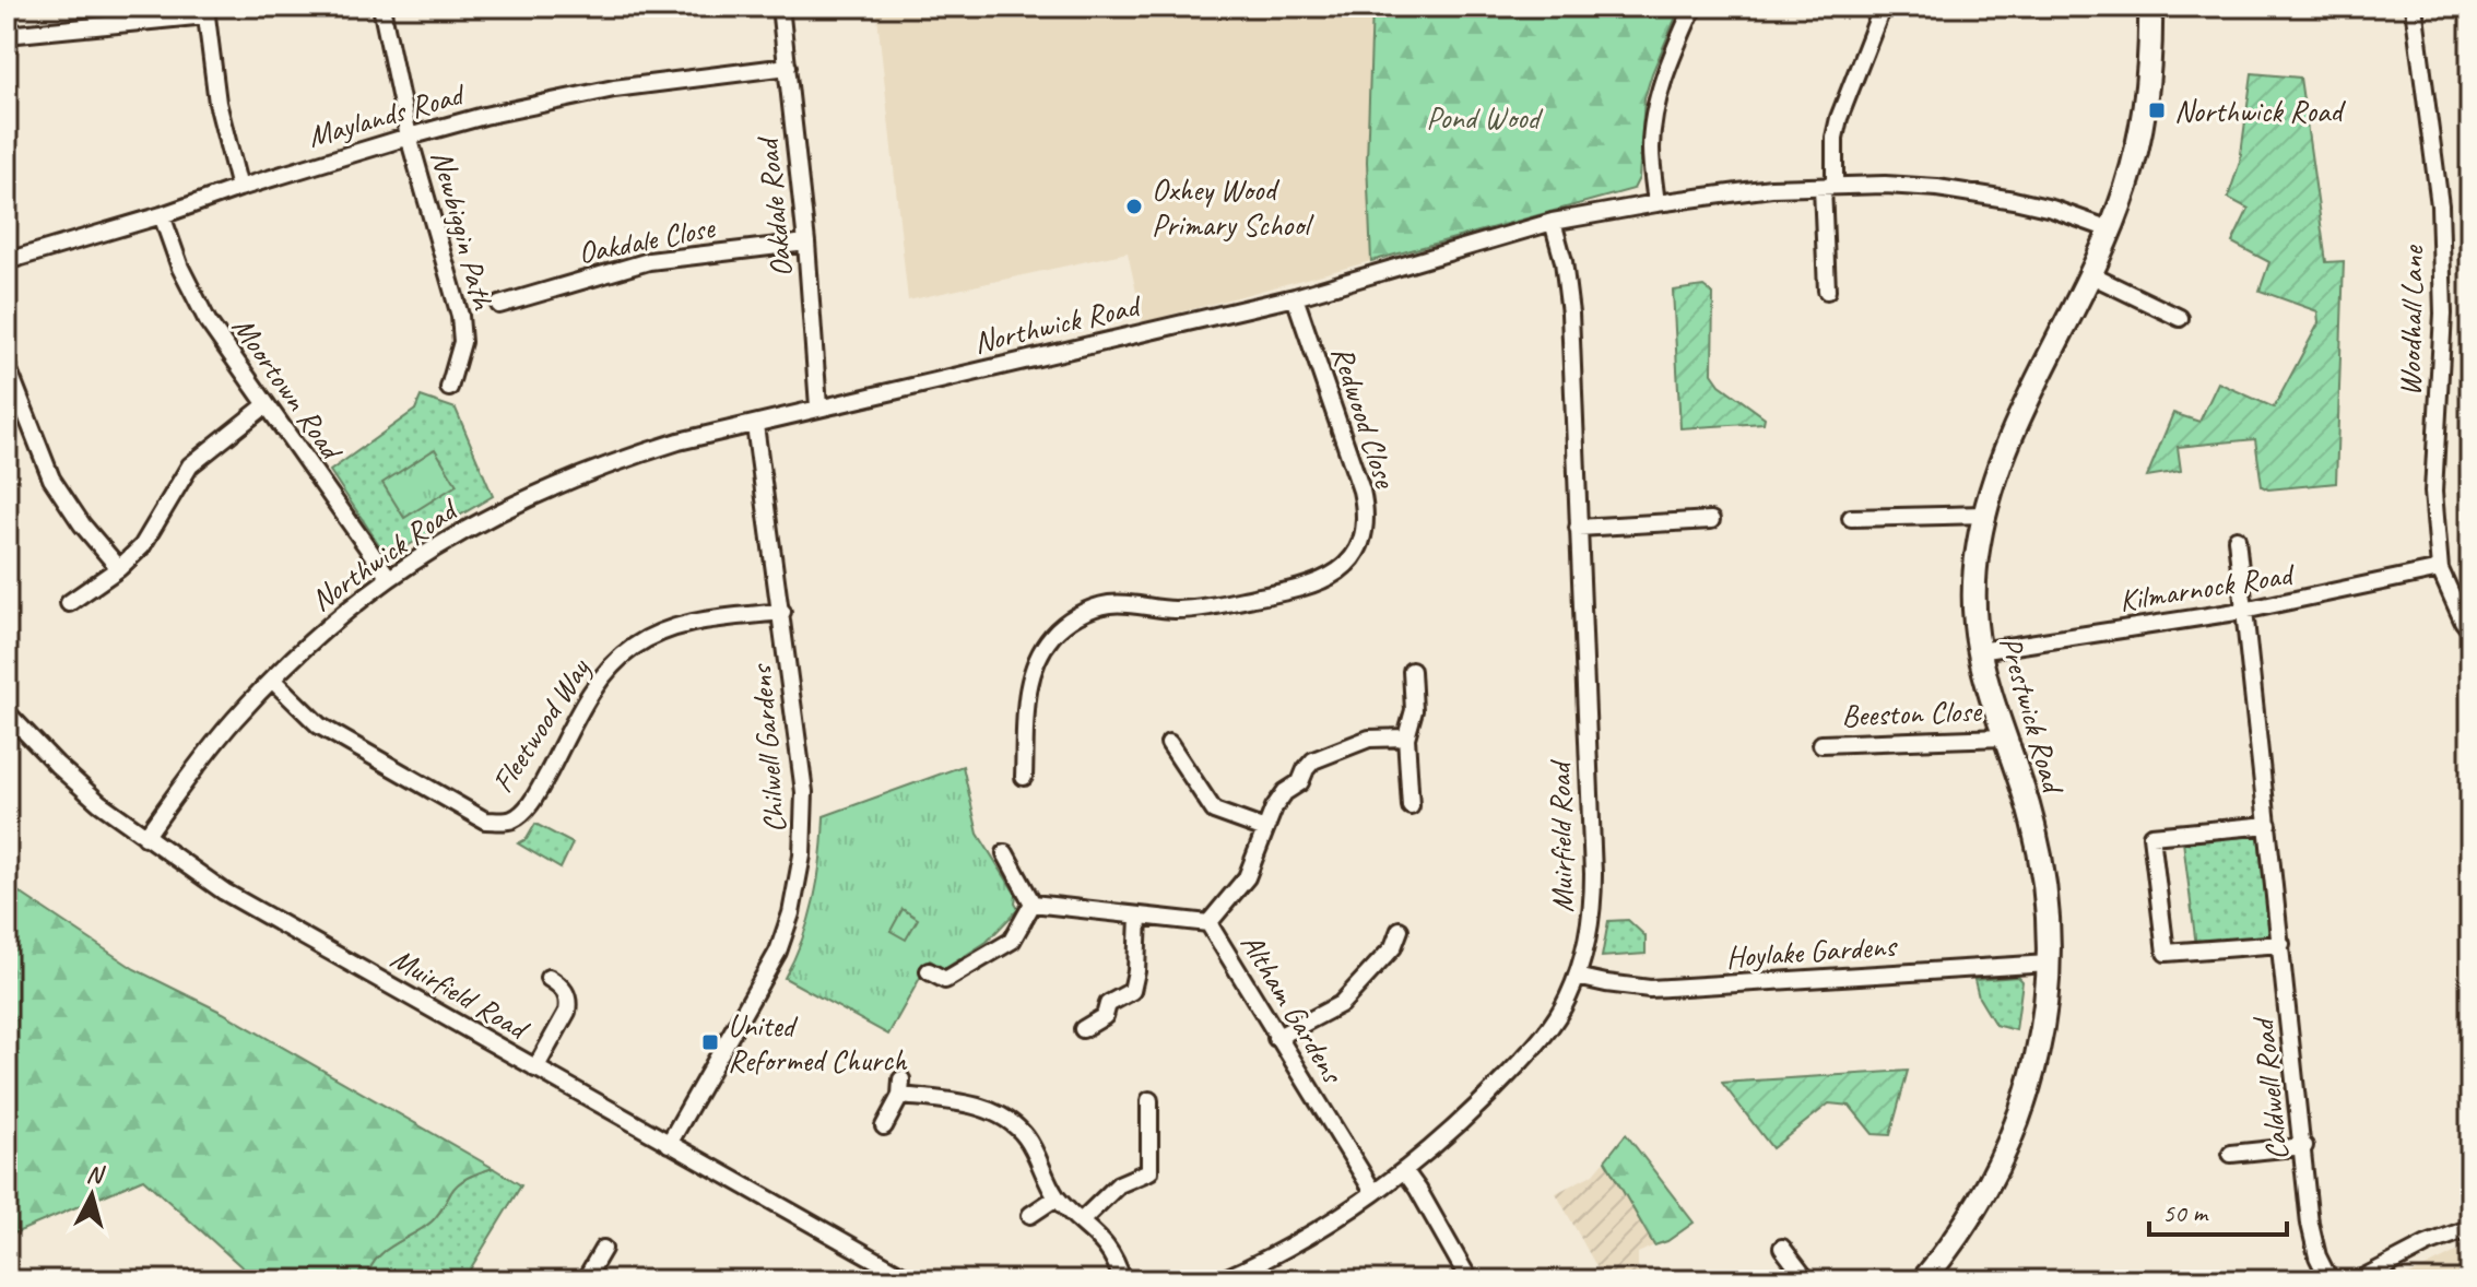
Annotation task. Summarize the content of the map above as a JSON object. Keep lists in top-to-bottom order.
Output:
{
  "streets": {
    "main road": ["Prestwick Road"],
    "street": [
      "Maylands Road",
      "Oakdale Road",
      "Newbiggin Path",
      "Oakdale Close",
      "Woodhall Lane",
      "Northwick Road",
      "Moortown Road",
      "Redwood Close",
      "Kilmarnock Road",
      "Beeston Close",
      "Fleetwood Way",
      "Chilwell Gardens",
      "Muirfield Road",
      "Hoylake Gardens",
      "Altham Gardens",
      "Caldwell Road"
    ]
  },
  "crossings": [
    ["Maylands Road", "Oakdale Road"],
    ["Maylands Road", "Newbiggin Path"],
    ["Maylands Road", "Moortown Road"],
    ["Oakdale Road", "Oakdale Close"],
    ["Oakdale Road", "Northwick Road"],
    ["Woodhall Lane", "Kilmarnock Road"],
    ["Northwick Road", "Moortown Road"],
    ["Northwick Road", "Redwood Close"],
    ["Northwick Road", "Prestwick Road"],
    ["Northwick Road", "Fleetwood Way"],
    ["Northwick Road", "Chilwell Gardens"],
    ["Northwick Road", "Muirfield Road"],
    ["Kilmarnock Road", "Prestwick Road"],
    ["Kilmarnock Road", "Caldwell Road"],
    ["Beeston Close", "Prestwick Road"],
    ["Prestwick Road", "Hoylake Gardens"],
    ["Fleetwood Way", "Chilwell Gardens"],
    ["Chilwell Gardens", "Muirfield Road"],
    ["Muirfield Road", "Hoylake Gardens"],
    ["Muirfield Road", "Altham Gardens"]
  ],
  "parks": ["Pond Wood"],
  "places": {
    "transit": ["Northwick Road", "United Reformed Church"],
    "other": ["Oxhey Wood Primary School"]
  },
  "scale_bar": "50 m",
  "north": "top"
}
